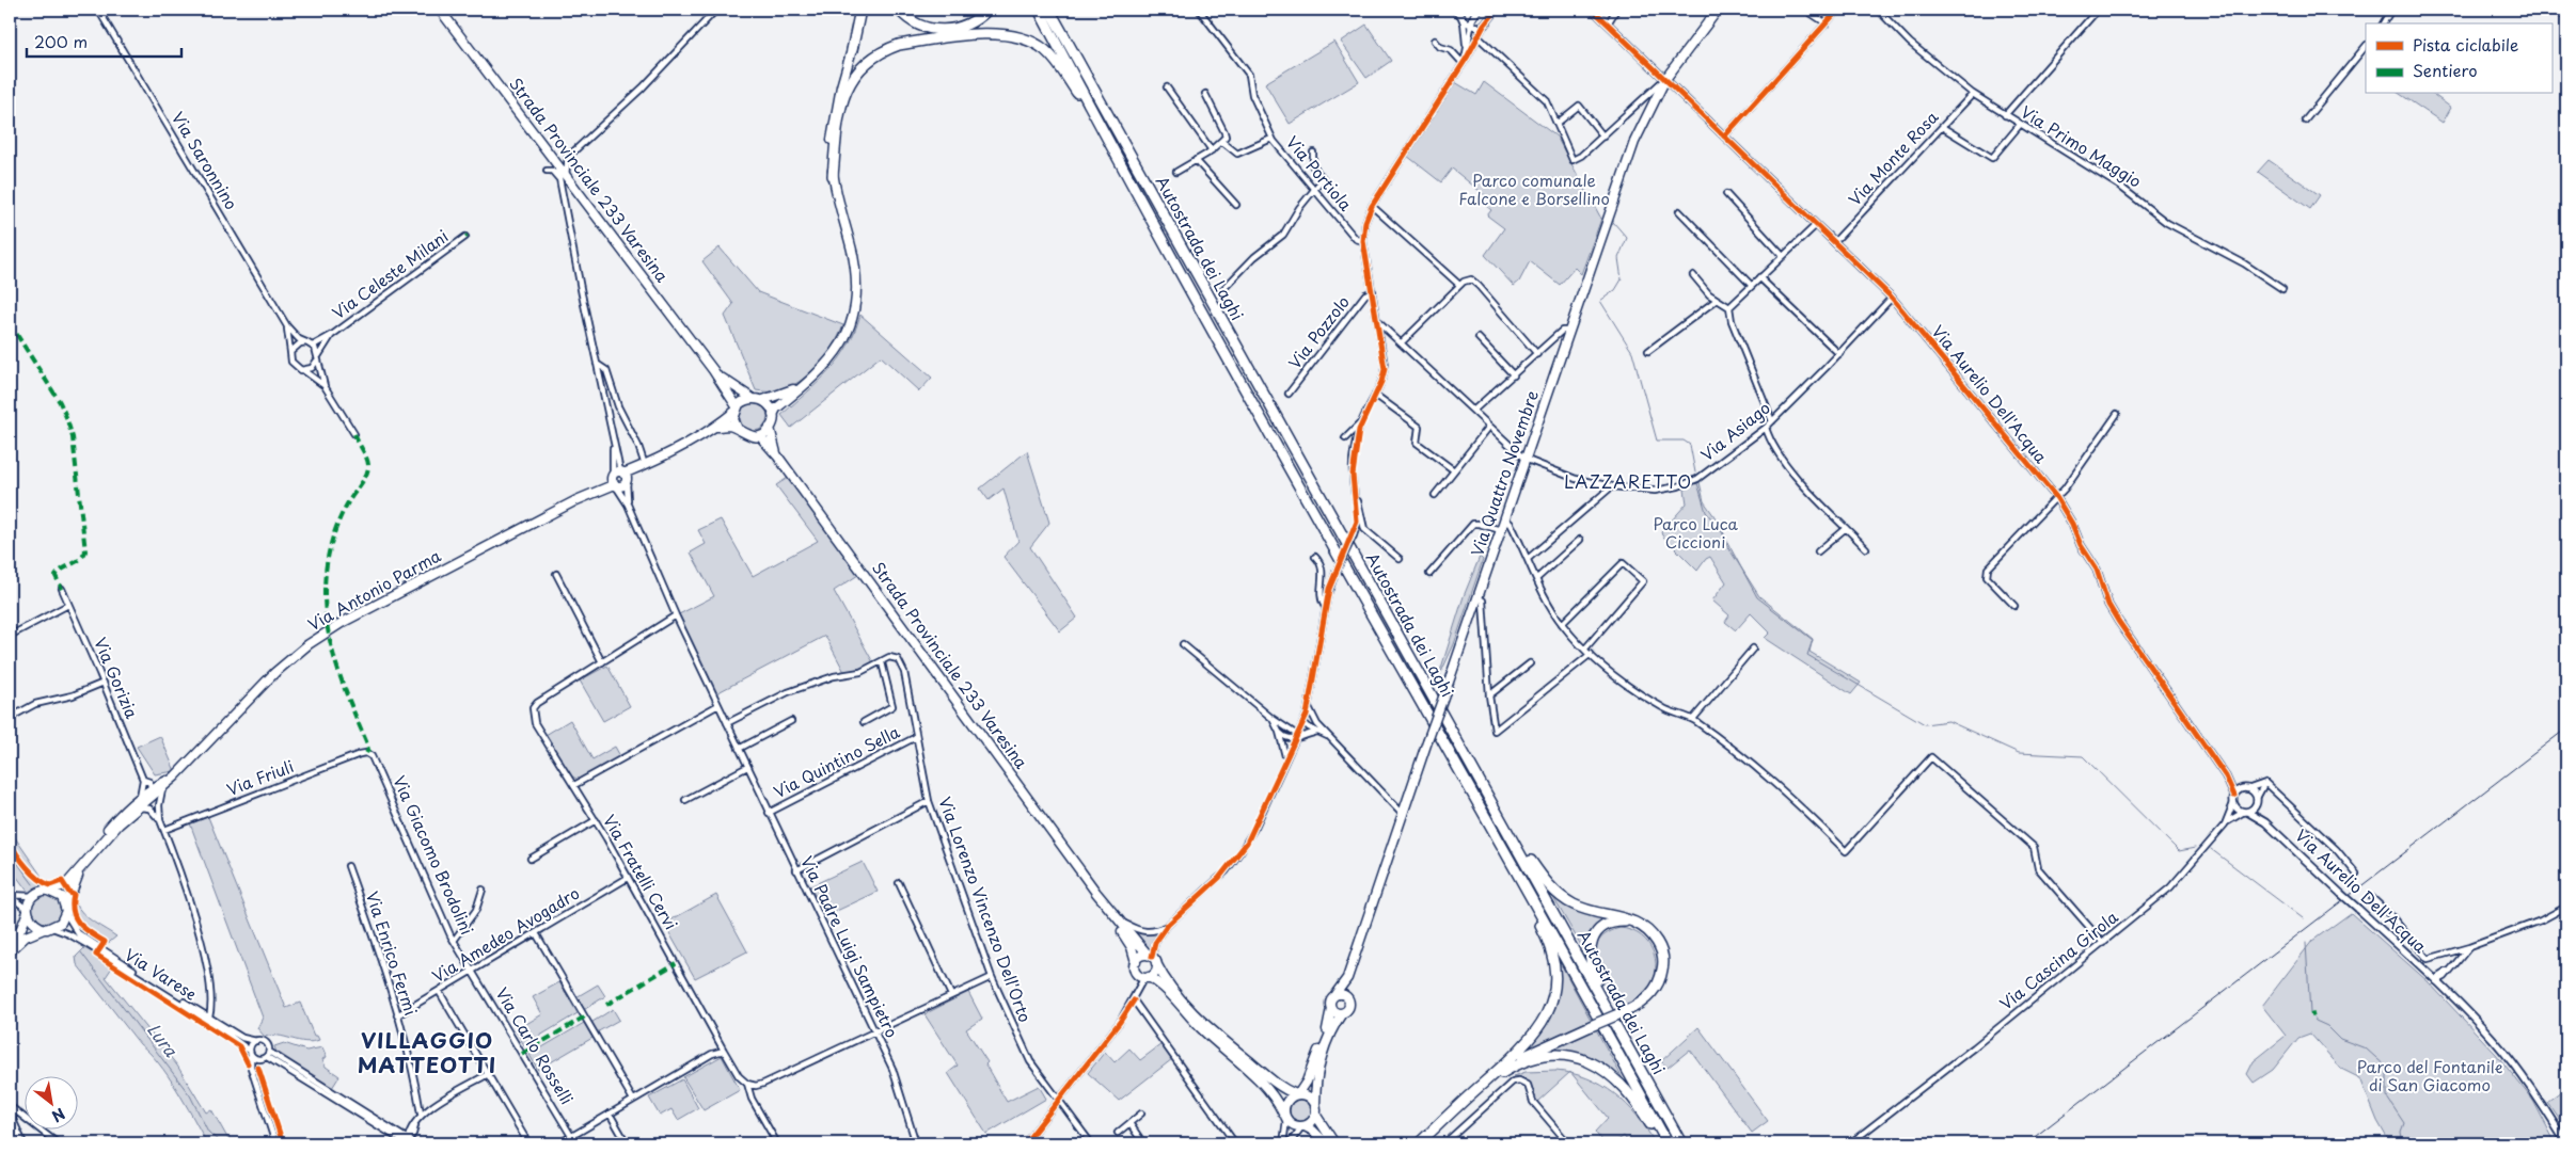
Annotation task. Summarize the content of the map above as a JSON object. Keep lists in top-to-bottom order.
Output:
{
  "streets": {
    "highway": ["Autostrada dei Laghi"],
    "main road": ["Strada Provinciale 233 Varesina", "Via Quattro Novembre", "Via Antonio Parma"],
    "street": [
      "Via Primo Maggio",
      "Via Monte Rosa",
      "Via Saronnino",
      "Via Portiola",
      "Via Celeste Milani",
      "Via Pozzolo",
      "Via Aurelio Dell'Acqua",
      "Via Asiago",
      "Via Gorizia",
      "Via Quintino Sella",
      "Via Friuli",
      "Via Giacomo Brodolini",
      "Via Fratelli Cervi",
      "Via Lorenzo Vincenzo Dell'Orto",
      "Via Amedeo Avogadro",
      "Via Padre Luigi Sampietro",
      "Via Enrico Fermi",
      "Via Cascina Girola",
      "Via Varese",
      "Via Carlo Rosselli"
    ]
  },
  "crossings": [
    ["Via Primo Maggio", "Via Monte Rosa"],
    ["Via Monte Rosa", "Via Aurelio Dell'Acqua"],
    ["Strada Provinciale 233 Varesina", "Via Antonio Parma"],
    ["Strada Provinciale 233 Varesina", "Via Padre Luigi Sampietro"],
    ["Via Aurelio Dell'Acqua", "Via Asiago"],
    ["Via Aurelio Dell'Acqua", "Via Quattro Novembre"],
    ["Via Aurelio Dell'Acqua", "Via Cascina Girola"],
    ["Via Asiago", "Via Quattro Novembre"],
    ["Via Antonio Parma", "Via Gorizia"],
    ["Via Antonio Parma", "Via Padre Luigi Sampietro"],
    ["Via Antonio Parma", "Via Varese"],
    ["Via Quintino Sella", "Via Lorenzo Vincenzo Dell'Orto"],
    ["Via Quintino Sella", "Via Padre Luigi Sampietro"],
    ["Via Friuli", "Via Giacomo Brodolini"],
    ["Via Giacomo Brodolini", "Via Amedeo Avogadro"],
    ["Via Giacomo Brodolini", "Via Carlo Rosselli"],
    ["Via Fratelli Cervi", "Via Amedeo Avogadro"],
    ["Via Amedeo Avogadro", "Via Enrico Fermi"],
    ["Via Amedeo Avogadro", "Via Carlo Rosselli"]
  ],
  "districts": ["LAZZARETTO", "VILLAGGIO MATTEOTTI"],
  "water": ["Lura"],
  "parks": ["Parco comunale Falcone e Borsellino", "Parco Luca Ciccioni", "Parco del Fontanile di San Giacomo"],
  "legend": ["Pista ciclabile", "Sentiero"],
  "scale_bar": "200 m",
  "north": "bottom right"
}
